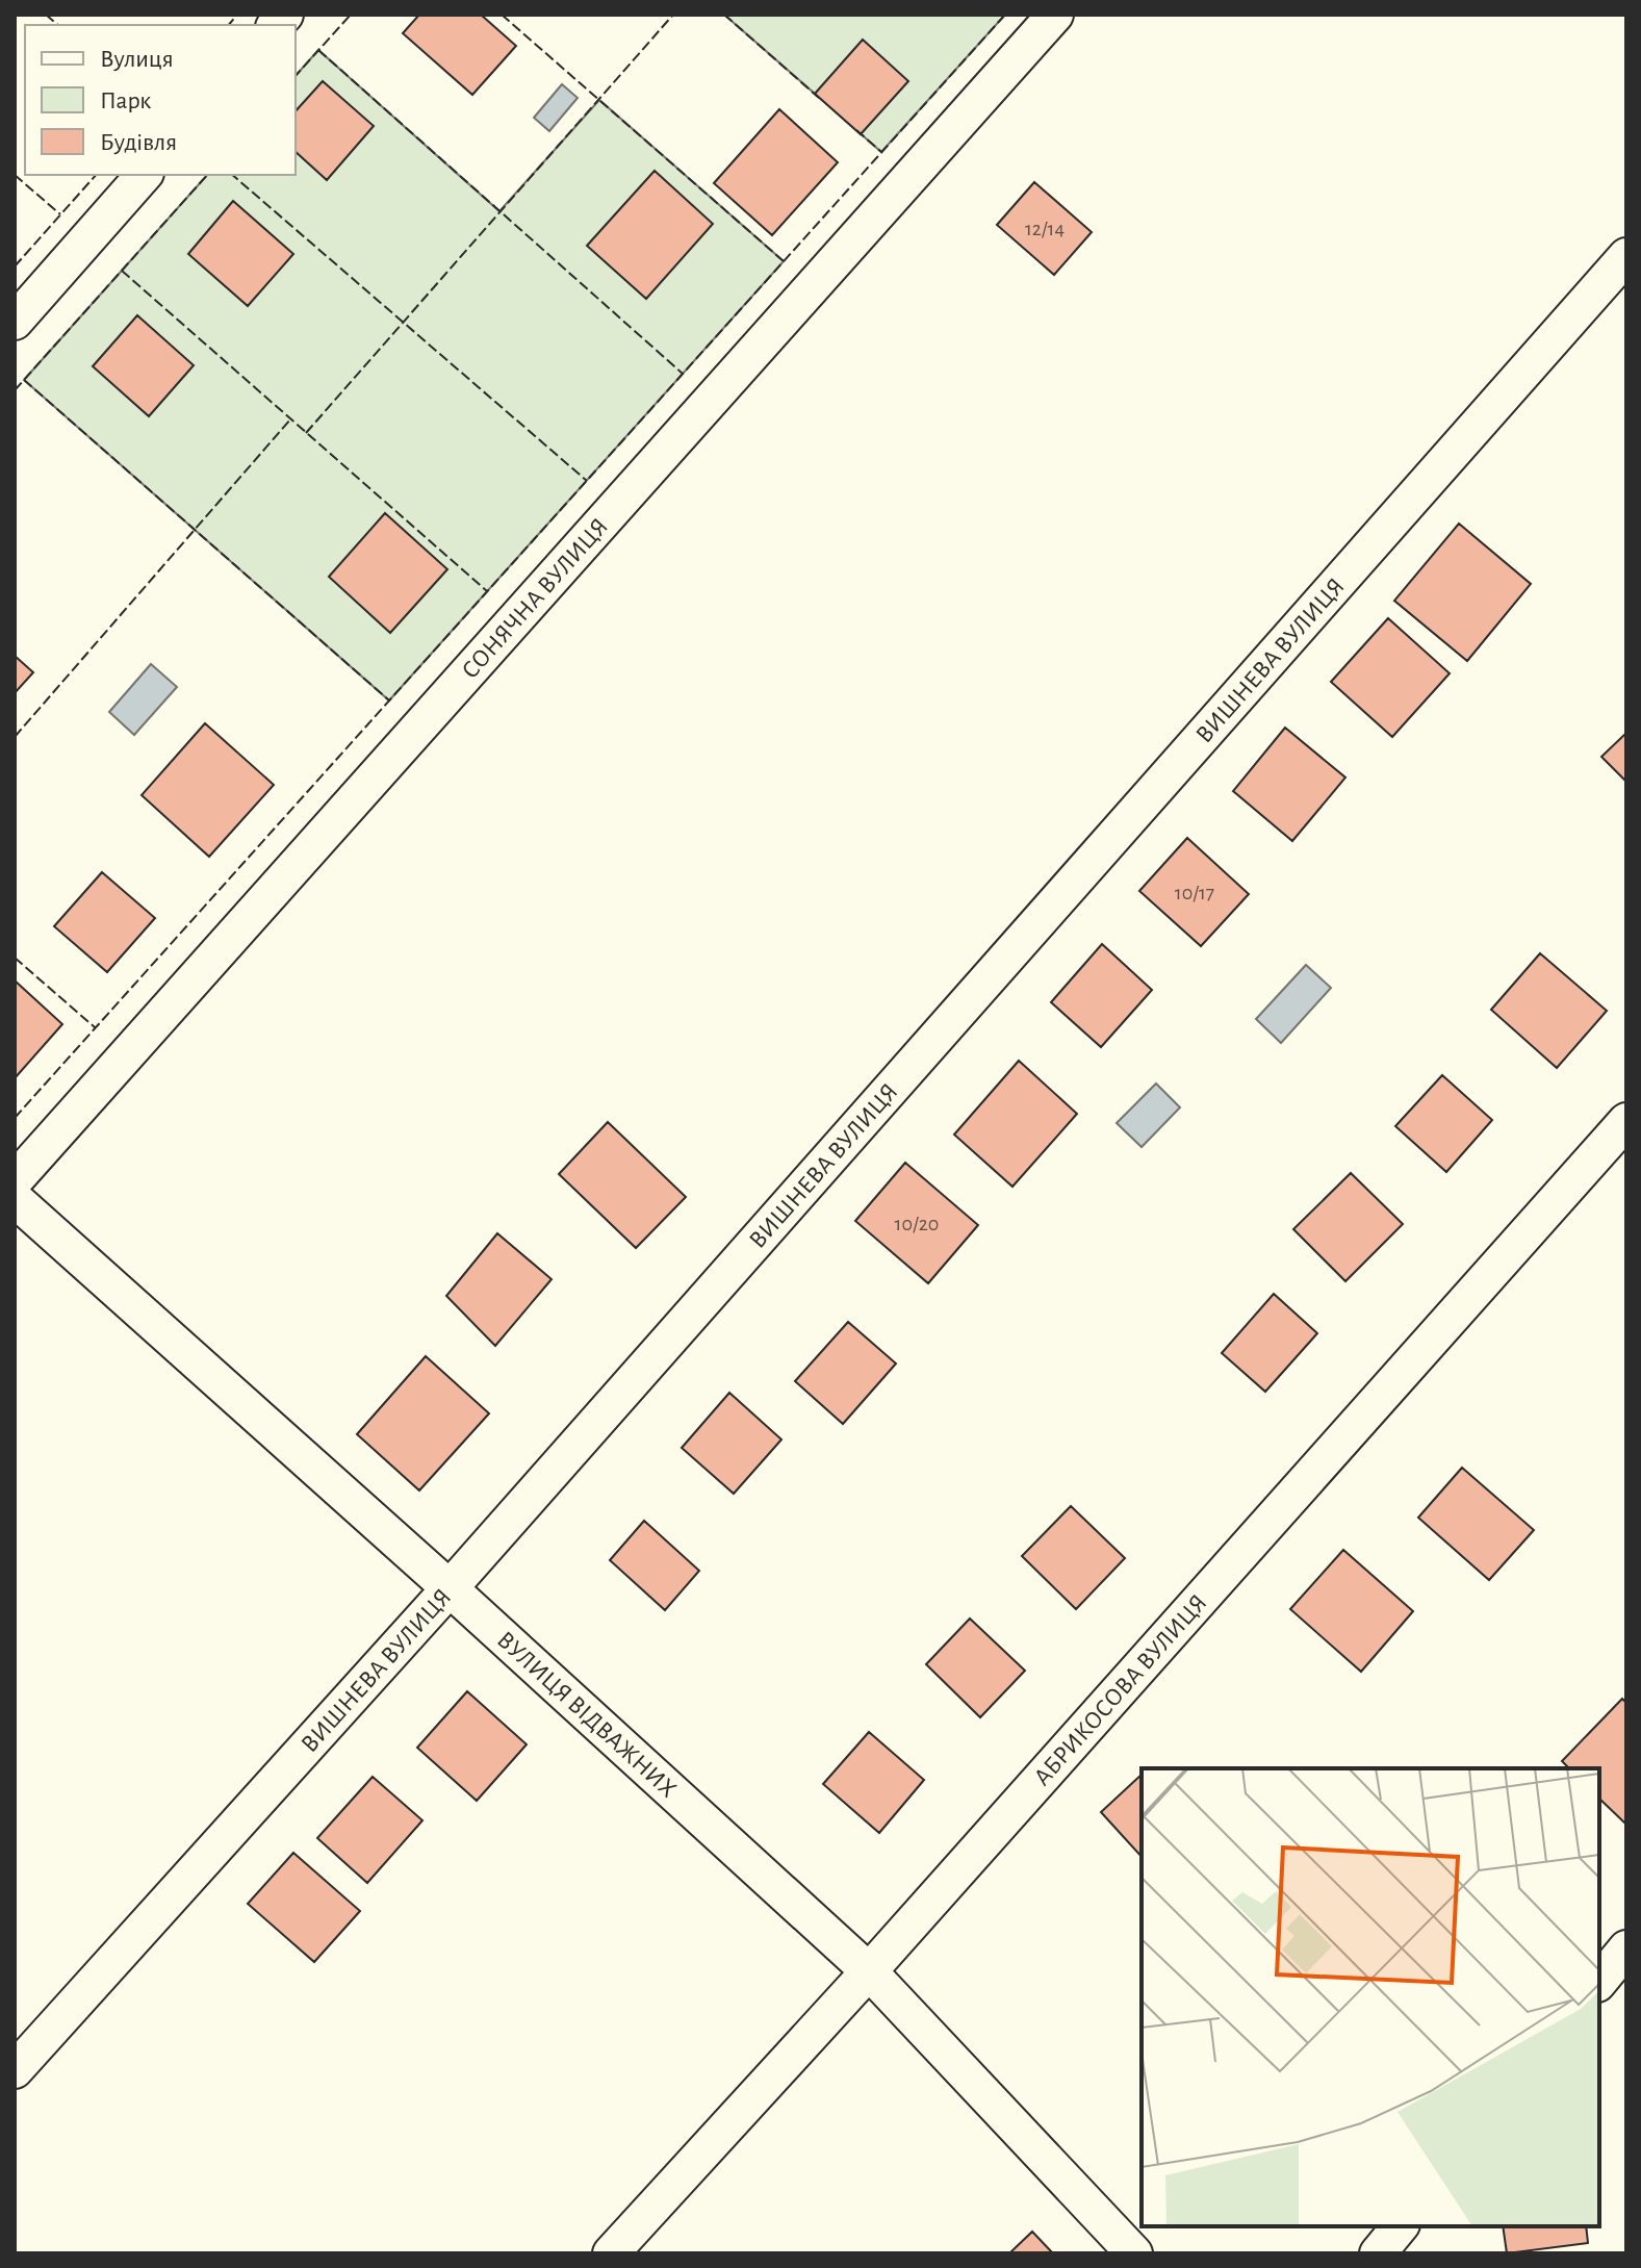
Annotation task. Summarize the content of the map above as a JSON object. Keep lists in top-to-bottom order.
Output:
{
  "streets": {
    "street": [
      "СОНЯЧНА ВУЛИЦЯ",
      "ВИШНЕВА ВУЛИЦЯ",
      "АБРИКОСОВА ВУЛИЦЯ",
      "ВУЛИЦЯ ВІДВАЖНИХ"
    ]
  },
  "crossings": [
    ["ВИШНЕВА ВУЛИЦЯ", "ВУЛИЦЯ ВІДВАЖНИХ"],
    ["АБРИКОСОВА ВУЛИЦЯ", "ВУЛИЦЯ ВІДВАЖНИХ"]
  ],
  "house_numbers": ["12/14", "10/17", "10/20"],
  "legend": ["Вулиця", "Парк", "Будівля"]
}
